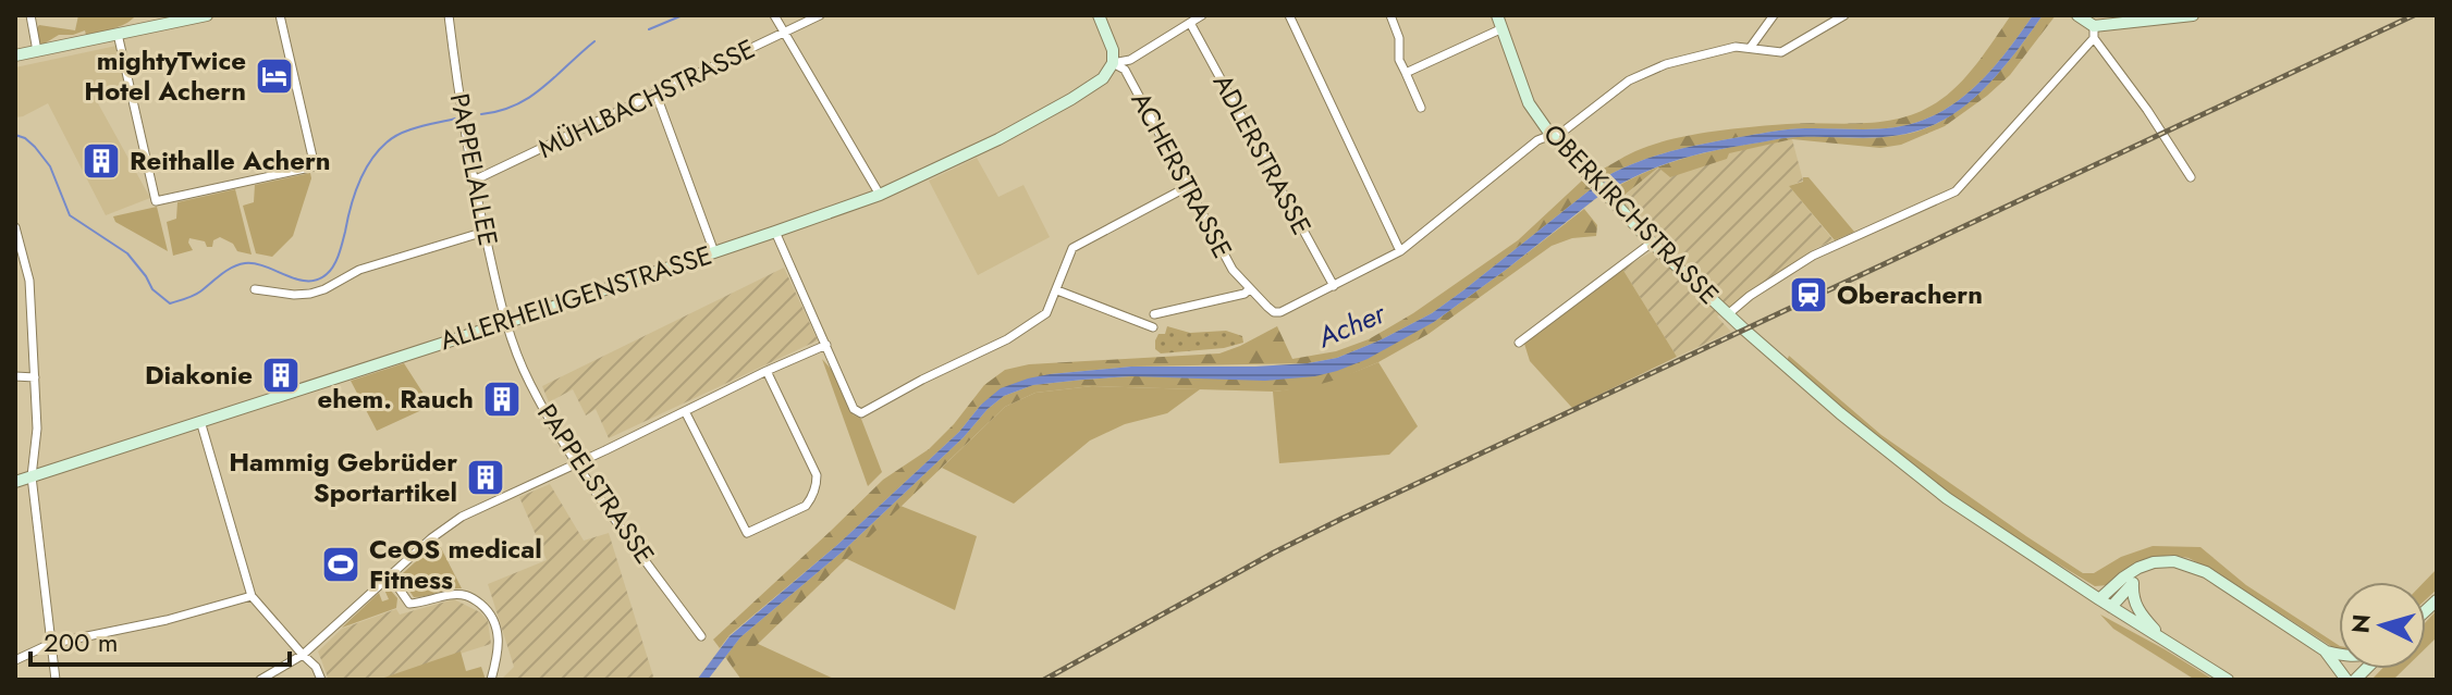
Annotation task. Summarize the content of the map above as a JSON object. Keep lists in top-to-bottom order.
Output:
{
  "streets": {
    "main road": ["OBERKIRCHSTRASSE", "ALLERHEILIGENSTRASSE"],
    "street": [
      "MÜHLBACHSTRASSE",
      "ADLERSTRASSE",
      "PAPPELALLEE",
      "ACHERSTRASSE",
      "PAPPELSTRASSE"
    ]
  },
  "crossings": [
    ["MÜHLBACHSTRASSE", "PAPPELALLEE"],
    ["ADLERSTRASSE", "ACHERSTRASSE"],
    ["PAPPELALLEE", "ALLERHEILIGENSTRASSE"],
    ["PAPPELALLEE", "PAPPELSTRASSE"],
    ["ACHERSTRASSE", "OBERKIRCHSTRASSE"],
    ["ACHERSTRASSE", "ALLERHEILIGENSTRASSE"],
    ["ALLERHEILIGENSTRASSE", "PAPPELSTRASSE"]
  ],
  "water": ["Acher"],
  "places": {
    "hotel": ["mightyTwice Hotel Achern"],
    "building": [
      "Reithalle Achern",
      "Diakonie",
      "ehem. Rauch",
      "Hammig Gebrüder Sportartikel"
    ],
    "station": ["Oberachern"],
    "sports": ["CeOS medical Fitness"]
  },
  "scale_bar": "200 m",
  "north": "left"
}
